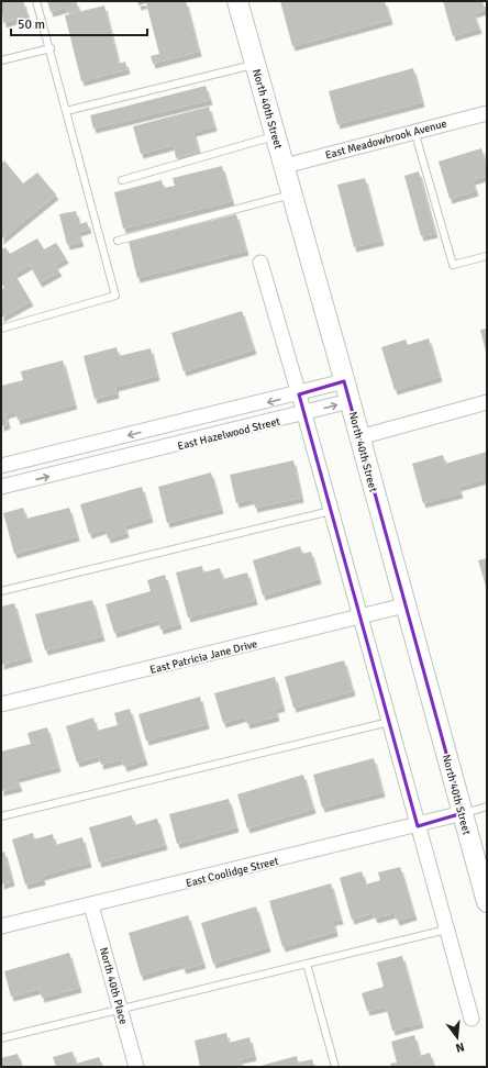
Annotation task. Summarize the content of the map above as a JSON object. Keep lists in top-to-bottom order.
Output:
{
  "streets": {
    "main road": ["North 40th Street"],
    "street": [
      "East Meadowbrook Avenue",
      "East Hazelwood Street",
      "East Patricia Jane Drive",
      "East Coolidge Street",
      "North 40th Place"
    ]
  },
  "crossings": [
    ["North 40th Street", "East Meadowbrook Avenue"],
    ["North 40th Street", "East Hazelwood Street"],
    ["North 40th Street", "East Patricia Jane Drive"],
    ["North 40th Street", "East Coolidge Street"],
    ["East Coolidge Street", "North 40th Place"]
  ],
  "scale_bar": "50 m",
  "north": "bottom"
}
